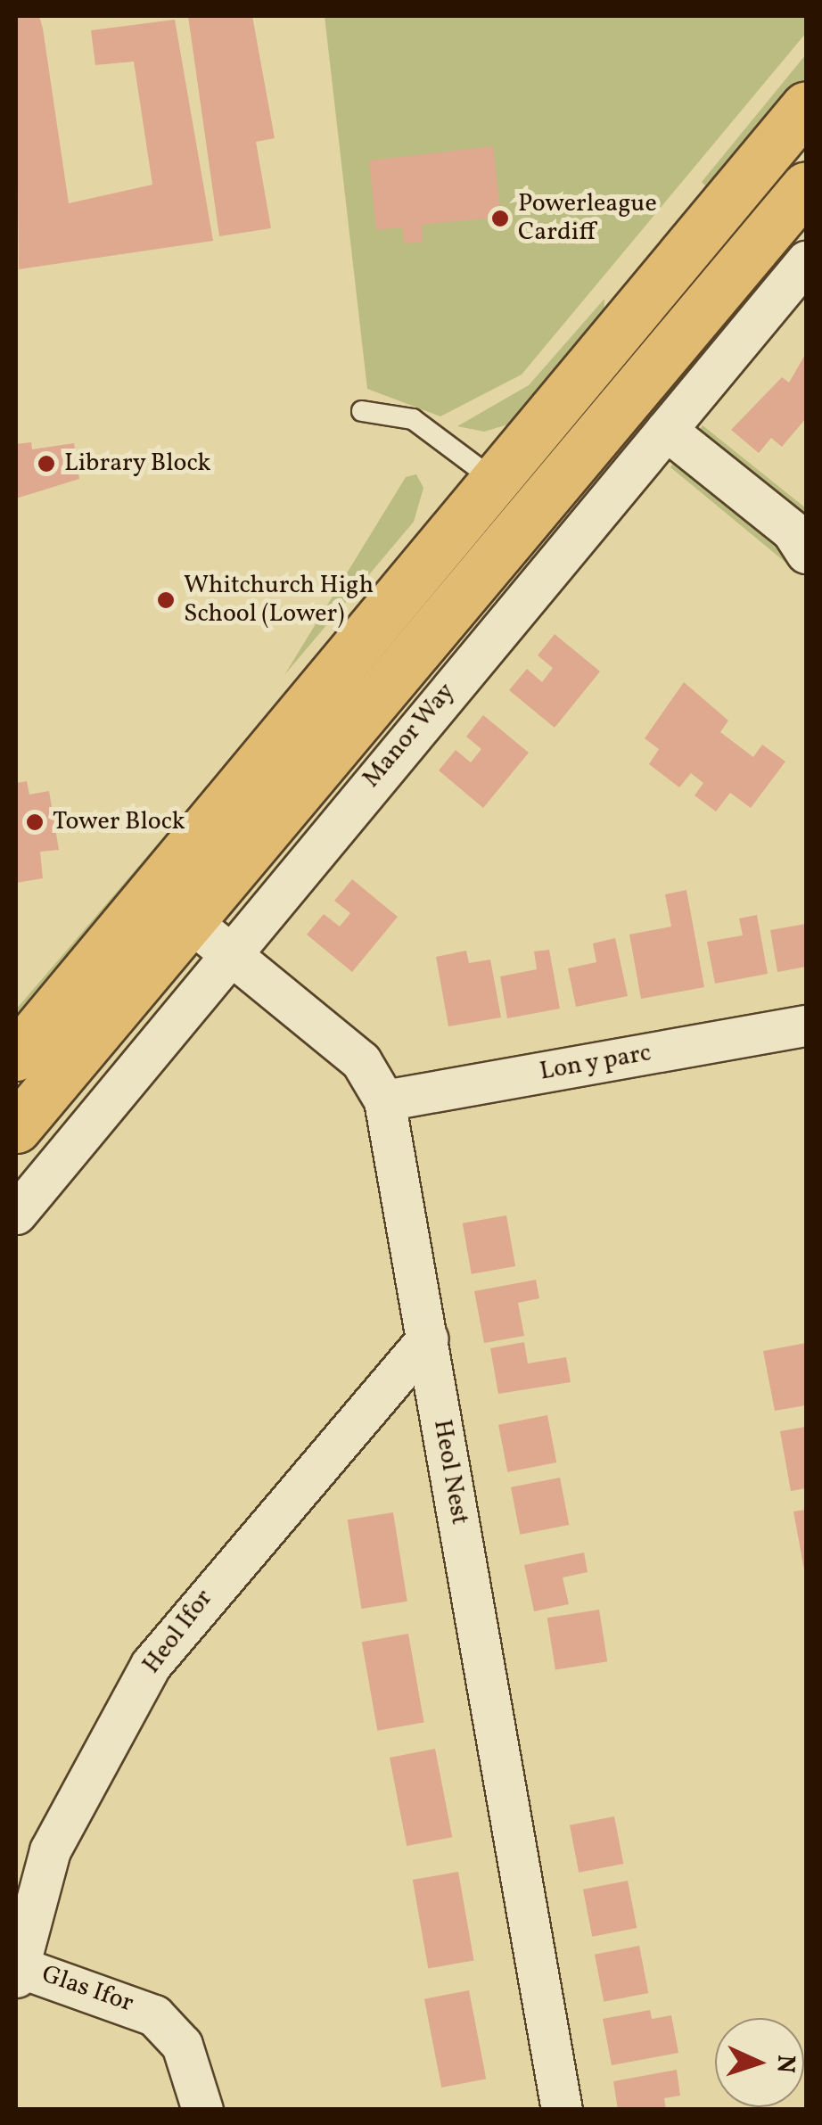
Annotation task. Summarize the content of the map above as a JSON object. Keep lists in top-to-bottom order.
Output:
{
  "streets": {
    "highway": ["Manor Way"],
    "street": [
      "Lon y parc",
      "Heol Nest",
      "Heol Ifor",
      "Glas Ifor"
    ]
  },
  "crossings": [
    ["Manor Way", "Heol Nest"],
    ["Lon y parc", "Heol Nest"],
    ["Heol Nest", "Heol Ifor"],
    ["Heol Ifor", "Glas Ifor"]
  ],
  "places": [
    "Powerleague Cardiff",
    "Library Block",
    "Whitchurch High School (Lower)",
    "Tower Block"
  ],
  "north": "right"
}
